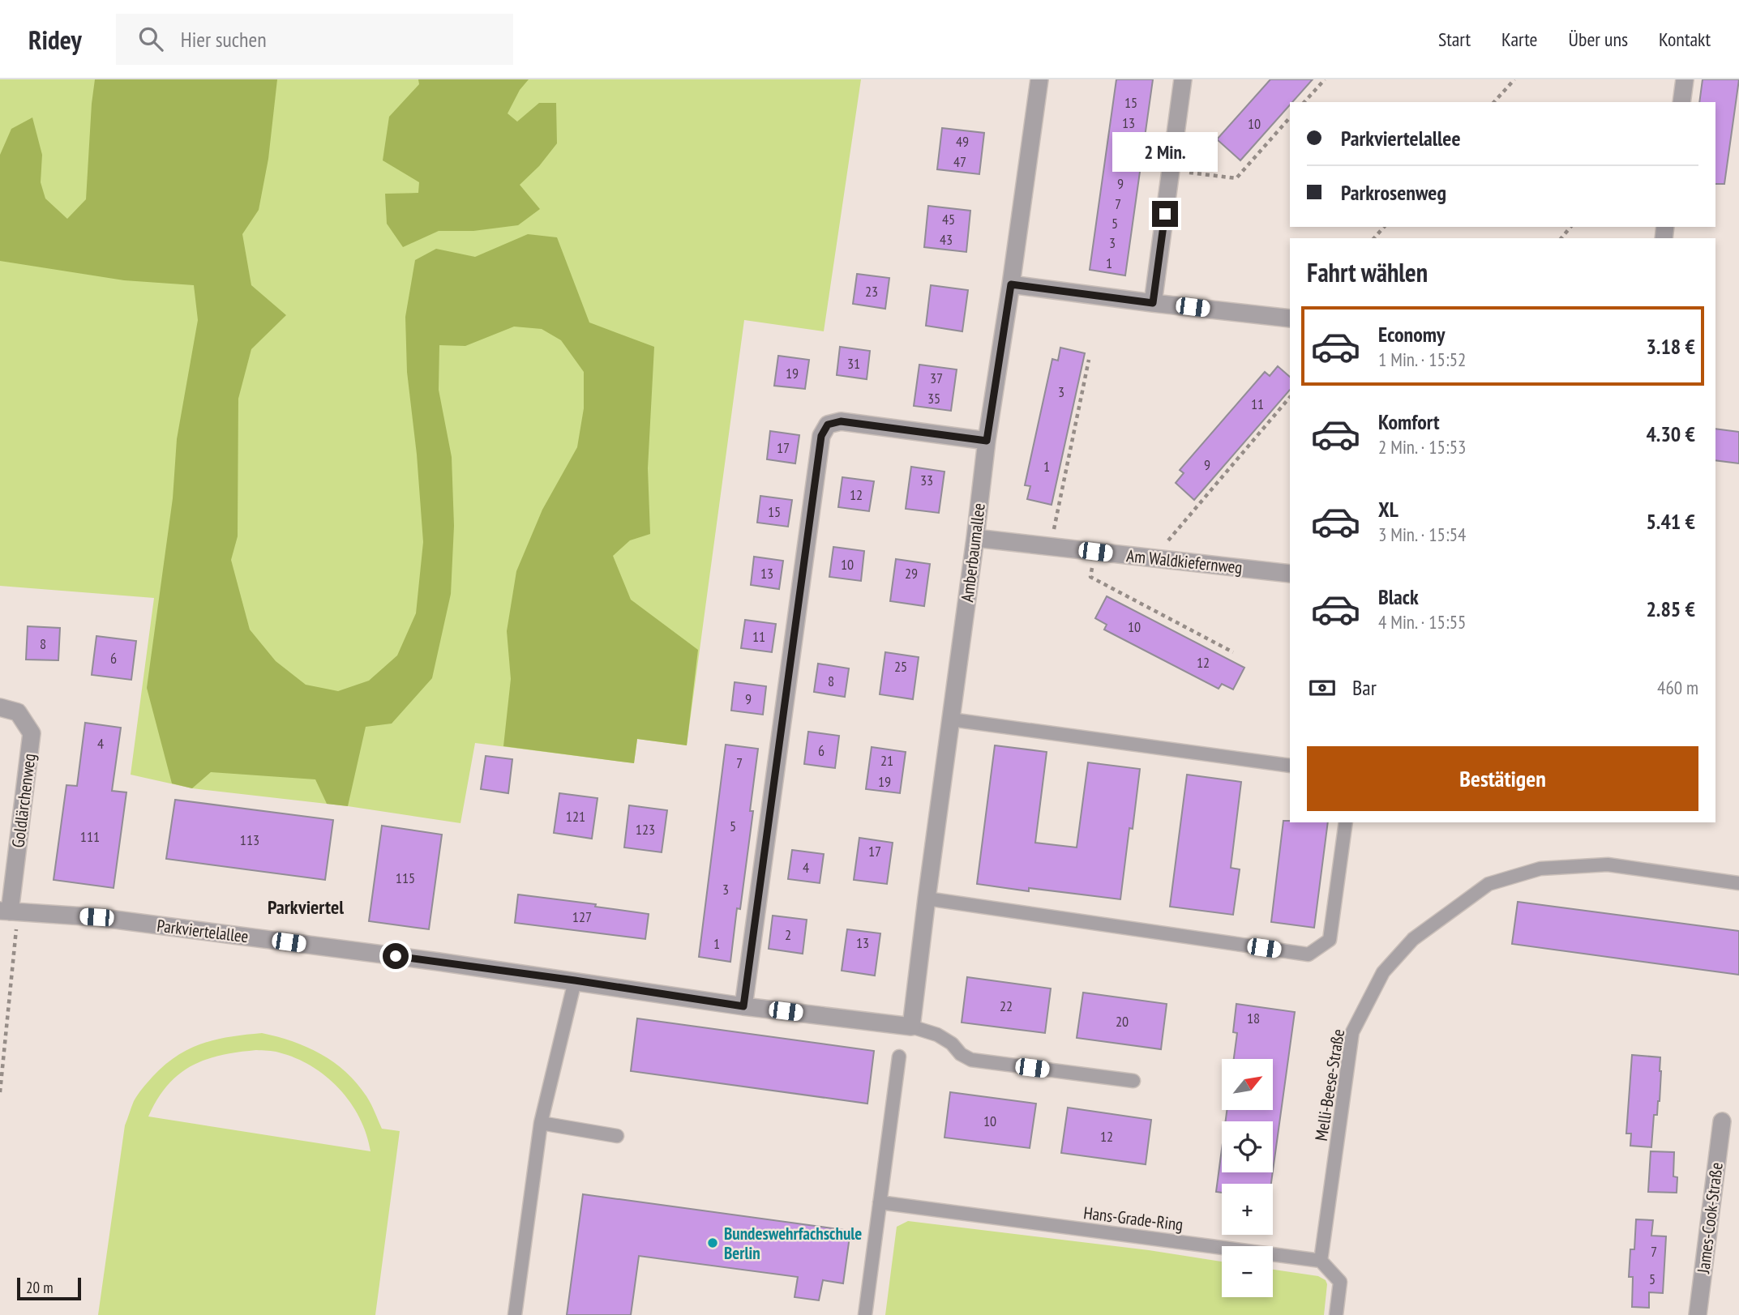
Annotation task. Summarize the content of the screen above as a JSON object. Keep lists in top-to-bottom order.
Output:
{
  "streets": {
    "street": [
      "Amberbaumallee",
      "Am Waldkiefernweg",
      "Goldlärchenweg",
      "Parkviertelallee",
      "James-Cook-Straße"
    ],
    "lane": ["Melli-Beese-Straße", "Hans-Grade-Ring"]
  },
  "crossings": [
    ["Amberbaumallee", "Am Waldkiefernweg"],
    ["Amberbaumallee", "Parkviertelallee"],
    ["Goldlärchenweg", "Parkviertelallee"],
    ["Melli-Beese-Straße", "Hans-Grade-Ring"]
  ],
  "districts": ["Parkviertel"],
  "places": ["Bundeswehrfachschule Berlin"],
  "house_numbers": [
    "15",
    "13",
    "10",
    "49",
    "47",
    "9",
    "7",
    "45",
    "5",
    "43",
    "3",
    "1",
    "23",
    "31",
    "19",
    "37",
    "3",
    "35",
    "11",
    "17",
    "9",
    "1",
    "33",
    "12",
    "15",
    "10",
    "13",
    "29",
    "10",
    "11",
    "8",
    "6",
    "12",
    "25",
    "8",
    "9",
    "4",
    "6",
    "21",
    "7",
    "19",
    "121",
    "5",
    "123",
    "111",
    "113",
    "17",
    "4",
    "115",
    "3",
    "127",
    "2",
    "13",
    "1",
    "22",
    "18",
    "20",
    "10",
    "12",
    "7",
    "5"
  ],
  "scale_bar": "20 m",
  "north": "top right",
  "page": {
    "header": "Ridey",
    "search": "Hier suchen",
    "nav": [
      "Start",
      "Karte",
      "Über uns",
      "Kontakt"
    ],
    "banner": ["Parkviertelallee", "Parkrosenweg"],
    "bubble": "2 Min.",
    "heading": "Fahrt wählen",
    "list": [
      {
        "name": "Economy",
        "note": "1 Min. · 15:52",
        "value": "3.18 €"
      },
      {
        "name": "Komfort",
        "note": "2 Min. · 15:53",
        "value": "4.30 €"
      },
      {
        "name": "XL",
        "note": "3 Min. · 15:54",
        "value": "5.41 €"
      },
      {
        "name": "Black",
        "note": "4 Min. · 15:55",
        "value": "2.85 €"
      }
    ],
    "pay": ["Bar", "460 m"],
    "buttons": "Bestätigen",
    "map_buttons": ["+", "−"],
    "scale": "20 m"
  }
}
